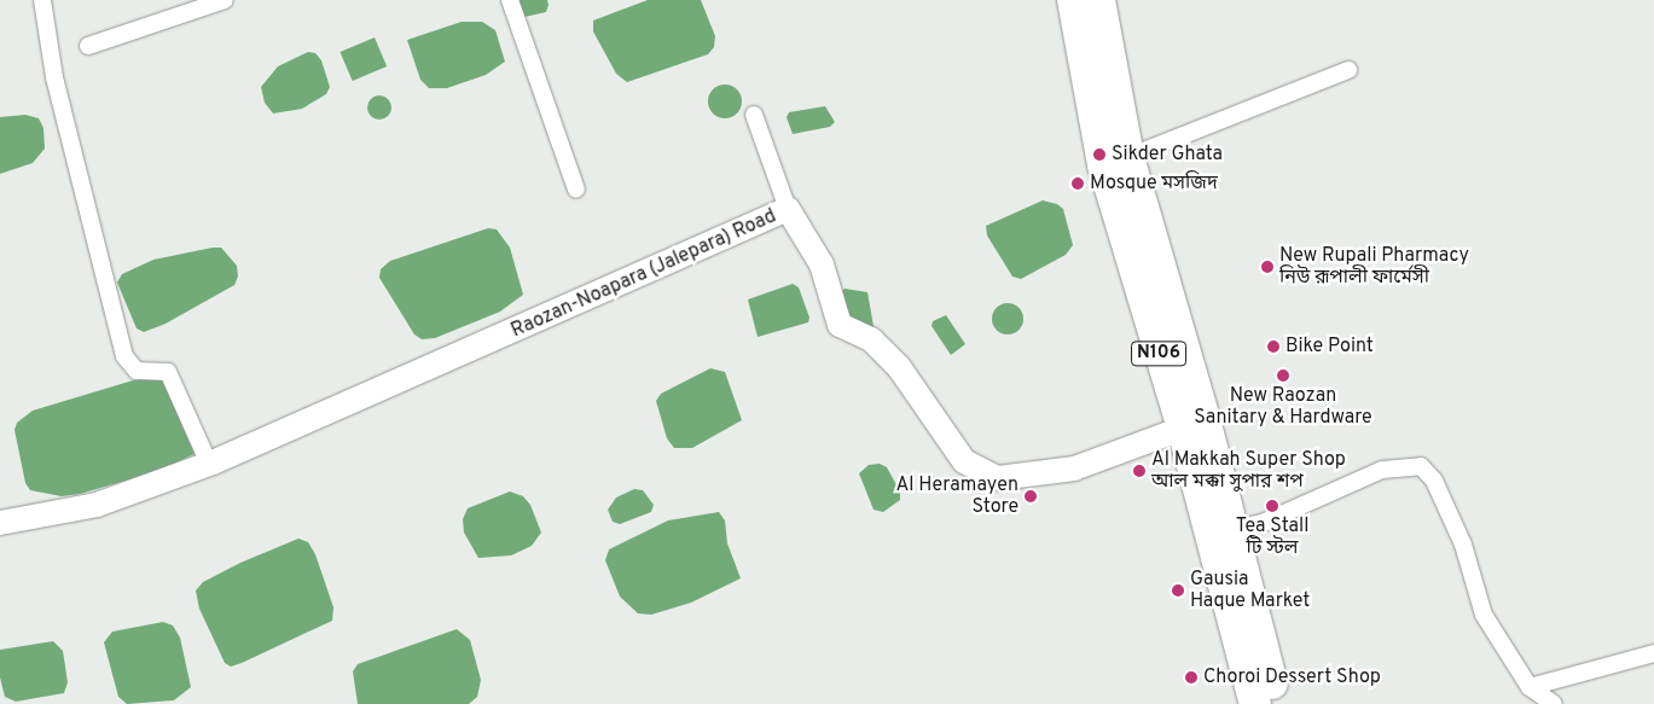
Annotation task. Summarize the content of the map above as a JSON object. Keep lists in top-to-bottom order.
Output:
{
  "streets": {
    "highway": ["N106"],
    "main road": ["Raozan-Noapara (Jalepara) Road"]
  },
  "crossings": [
    ["Raozan-Noapara (Jalepara) Road", "N106"]
  ],
  "places": [
    "Sikder Ghata",
    "Mosque মসজিদ",
    "New Rupali Pharmacy নিউ রূপালী ফার্মেসী",
    "Bike Point",
    "New Raozan Sanitary & Hardware",
    "Al Makkah Super Shop আল মক্কা সুপার শপ",
    "Al Heramayen Store",
    "Tea Stall টি স্টল",
    "Gausia Haque Market",
    "Choroi Dessert Shop"
  ]
}
